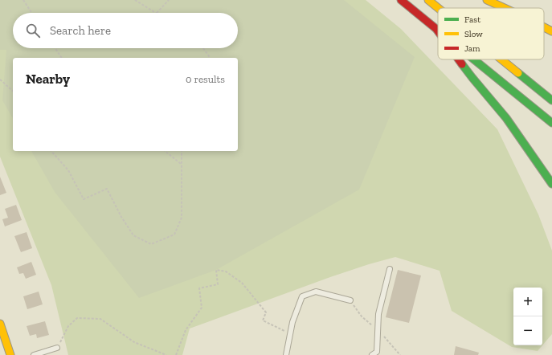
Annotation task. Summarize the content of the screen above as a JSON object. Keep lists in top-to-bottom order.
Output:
{
  "legend": ["Fast", "Slow", "Jam"],
  "page": {
    "search": "Search here",
    "heading": ["Nearby", "0 results"],
    "map_buttons": ["+", "−"]
  }
}
